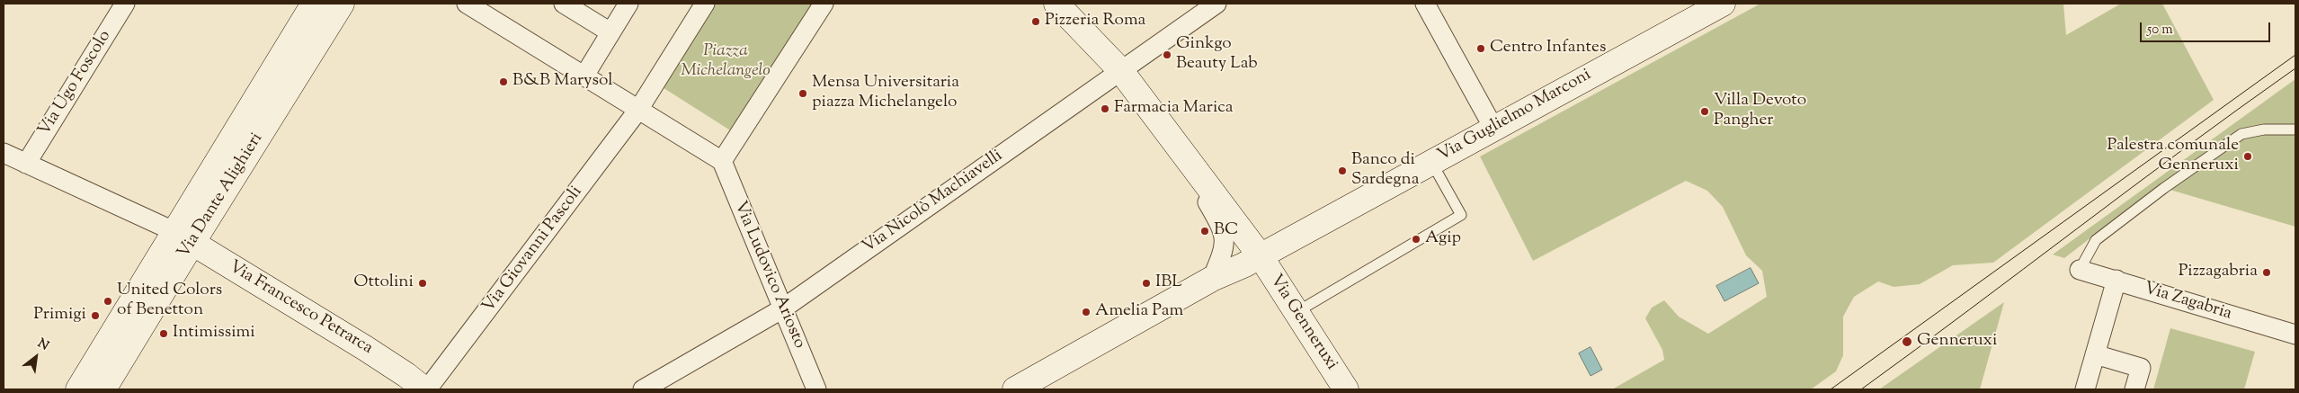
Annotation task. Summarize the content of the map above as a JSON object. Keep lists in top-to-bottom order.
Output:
{
  "streets": {
    "street": [
      "Via Ugo Foscolo",
      "Via Guglielmo Marconi",
      "Via Dante Alighieri",
      "Via Nicolò Machiavelli",
      "Via Giovanni Pascoli",
      "Via Ludovico Ariosto",
      "Via Zagabria",
      "Via Francesco Petrarca",
      "Via Genneruxi"
    ]
  },
  "crossings": [
    ["Via Guglielmo Marconi", "Via Genneruxi"],
    ["Via Dante Alighieri", "Via Francesco Petrarca"],
    ["Via Nicolò Machiavelli", "Via Ludovico Ariosto"],
    ["Via Nicolò Machiavelli", "Via Genneruxi"],
    ["Via Giovanni Pascoli", "Via Francesco Petrarca"]
  ],
  "parks": ["Piazza Michelangelo"],
  "places": [
    "Pizzeria Roma",
    "Centro Infantes",
    "Ginkgo Beauty Lab",
    "B&B Marysol",
    "Mensa Universitaria piazza Michelangelo",
    "Farmacia Marica",
    "Villa Devoto Pangher",
    "Palestra comunale Genneruxi",
    "Banco di Sardegna",
    "BC",
    "Agip",
    "Pizzagabria",
    "Ottolini",
    "IBL",
    "United Colors of Benetton",
    "Amelia Pam",
    "Primigi",
    "Intimissimi",
    "Genneruxi"
  ],
  "scale_bar": "50 m",
  "north": "top right"
}
